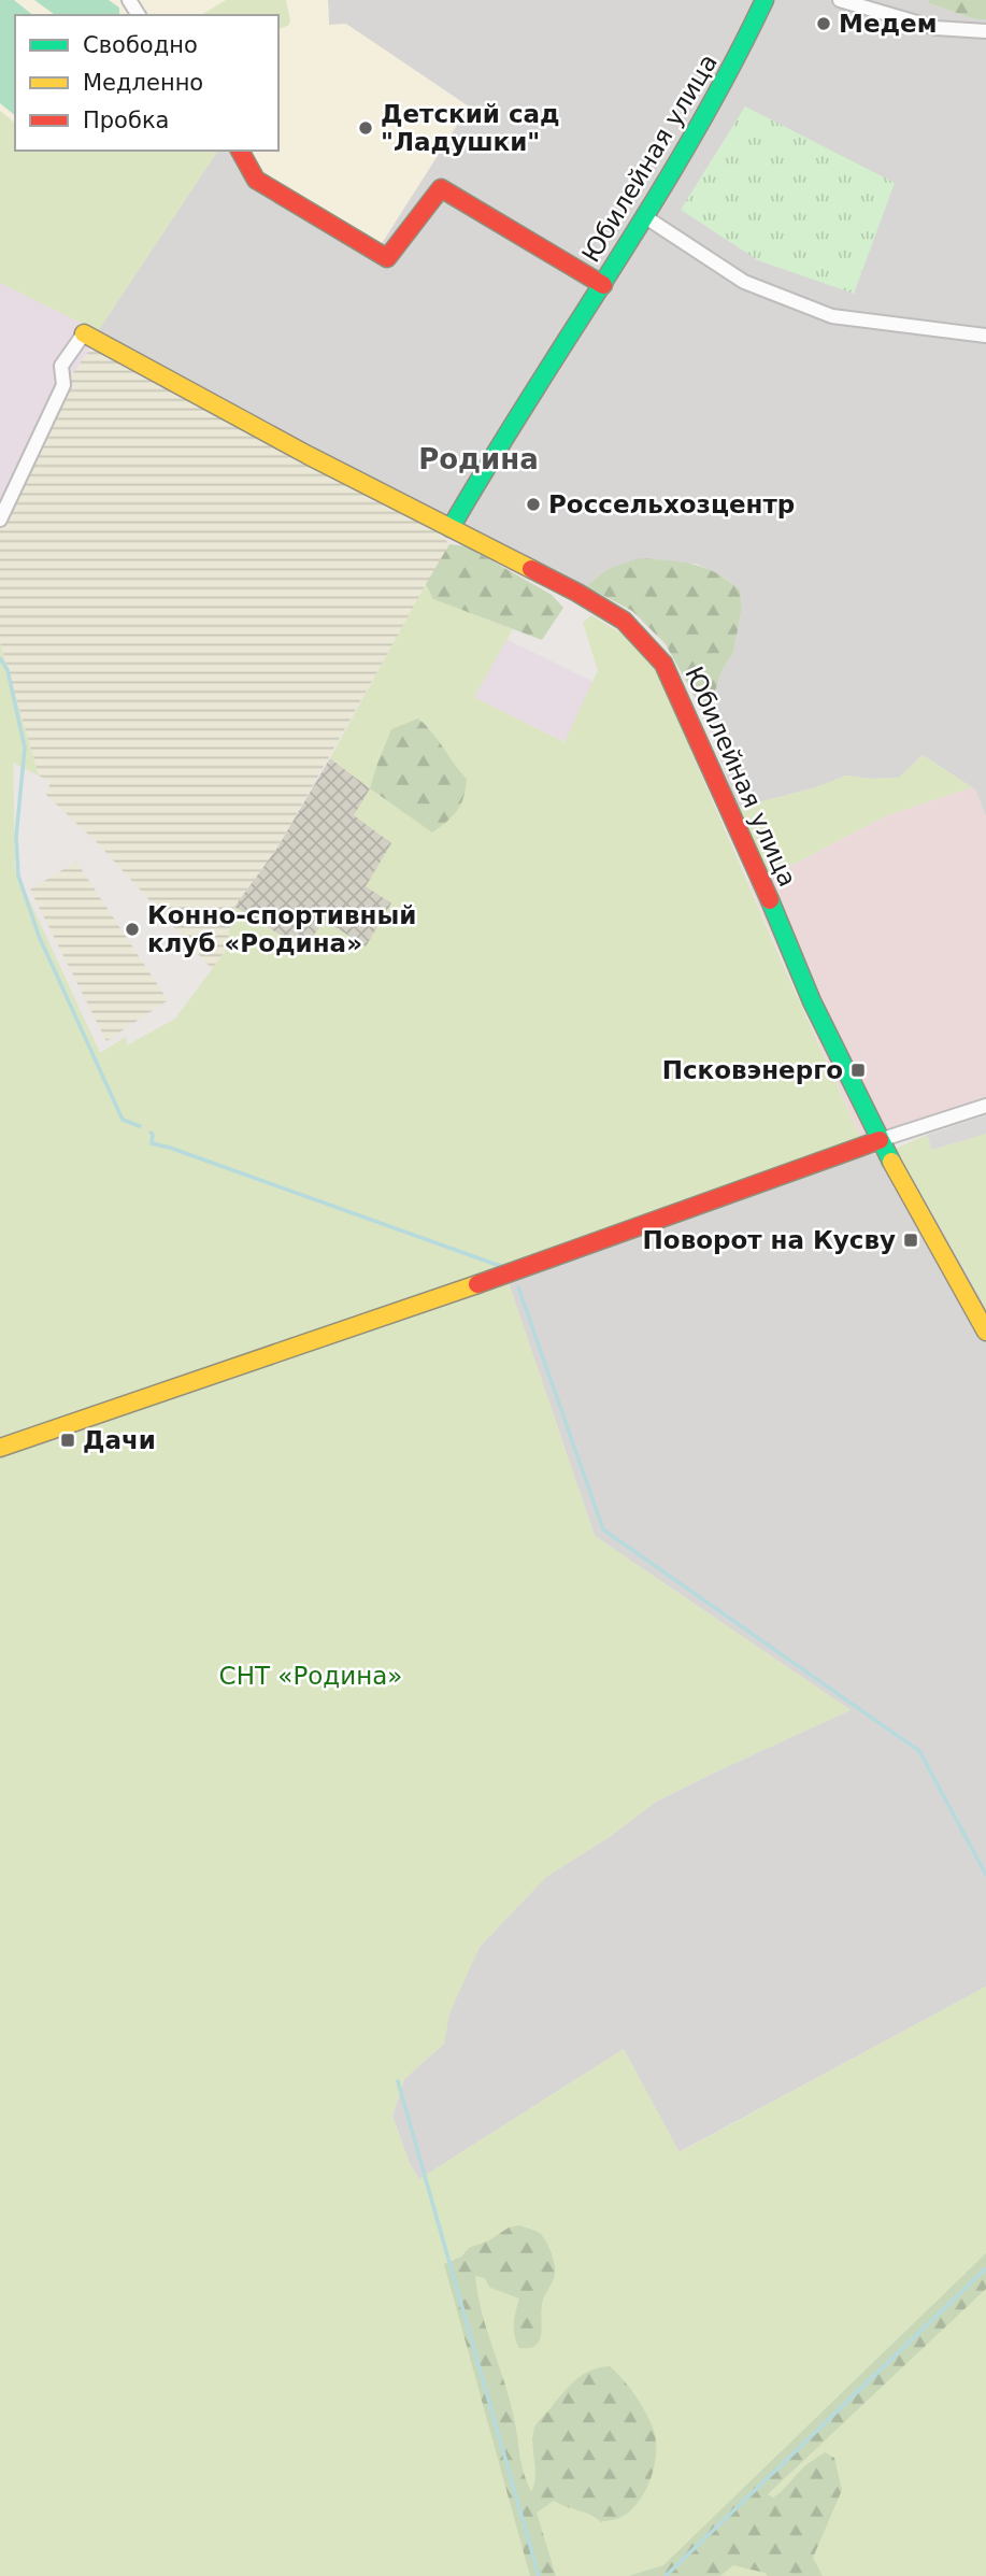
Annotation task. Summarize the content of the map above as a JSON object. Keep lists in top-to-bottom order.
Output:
{
  "streets": {
    "street": ["Юбилейная улица"]
  },
  "districts": ["Родина"],
  "parks": ["СНТ «Родина»"],
  "places": {
    "other": [
      "Медем",
      "Детский сад \"Ладушки\"",
      "Россельхозцентр",
      "Конно-спортивный клуб «Родина»"
    ],
    "transit": ["Псковэнерго", "Поворот на Кусву", "Дачи"]
  },
  "legend": ["Свободно", "Медленно", "Пробка"]
}
